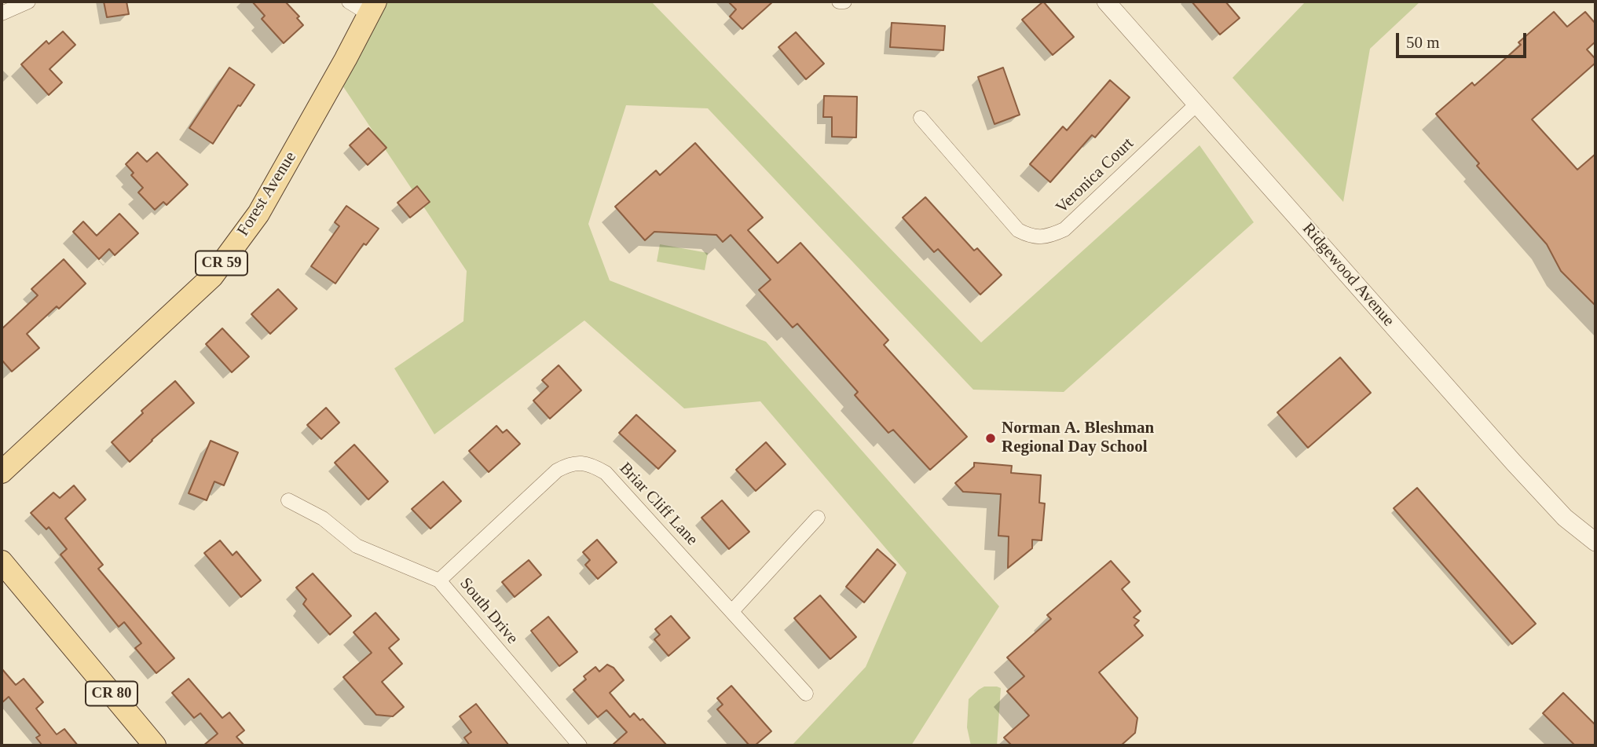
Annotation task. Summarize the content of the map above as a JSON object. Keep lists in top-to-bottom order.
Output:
{
  "streets": {
    "main road": ["Forest Avenue", "CR 59", "CR 80"],
    "street": [
      "Veronica Court",
      "Ridgewood Avenue",
      "Briar Cliff Lane",
      "South Drive"
    ]
  },
  "crossings": [
    ["Veronica Court", "Ridgewood Avenue"],
    ["Briar Cliff Lane", "South Drive"]
  ],
  "places": ["Norman A. Bleshman Regional Day School"],
  "scale_bar": "50 m"
}
